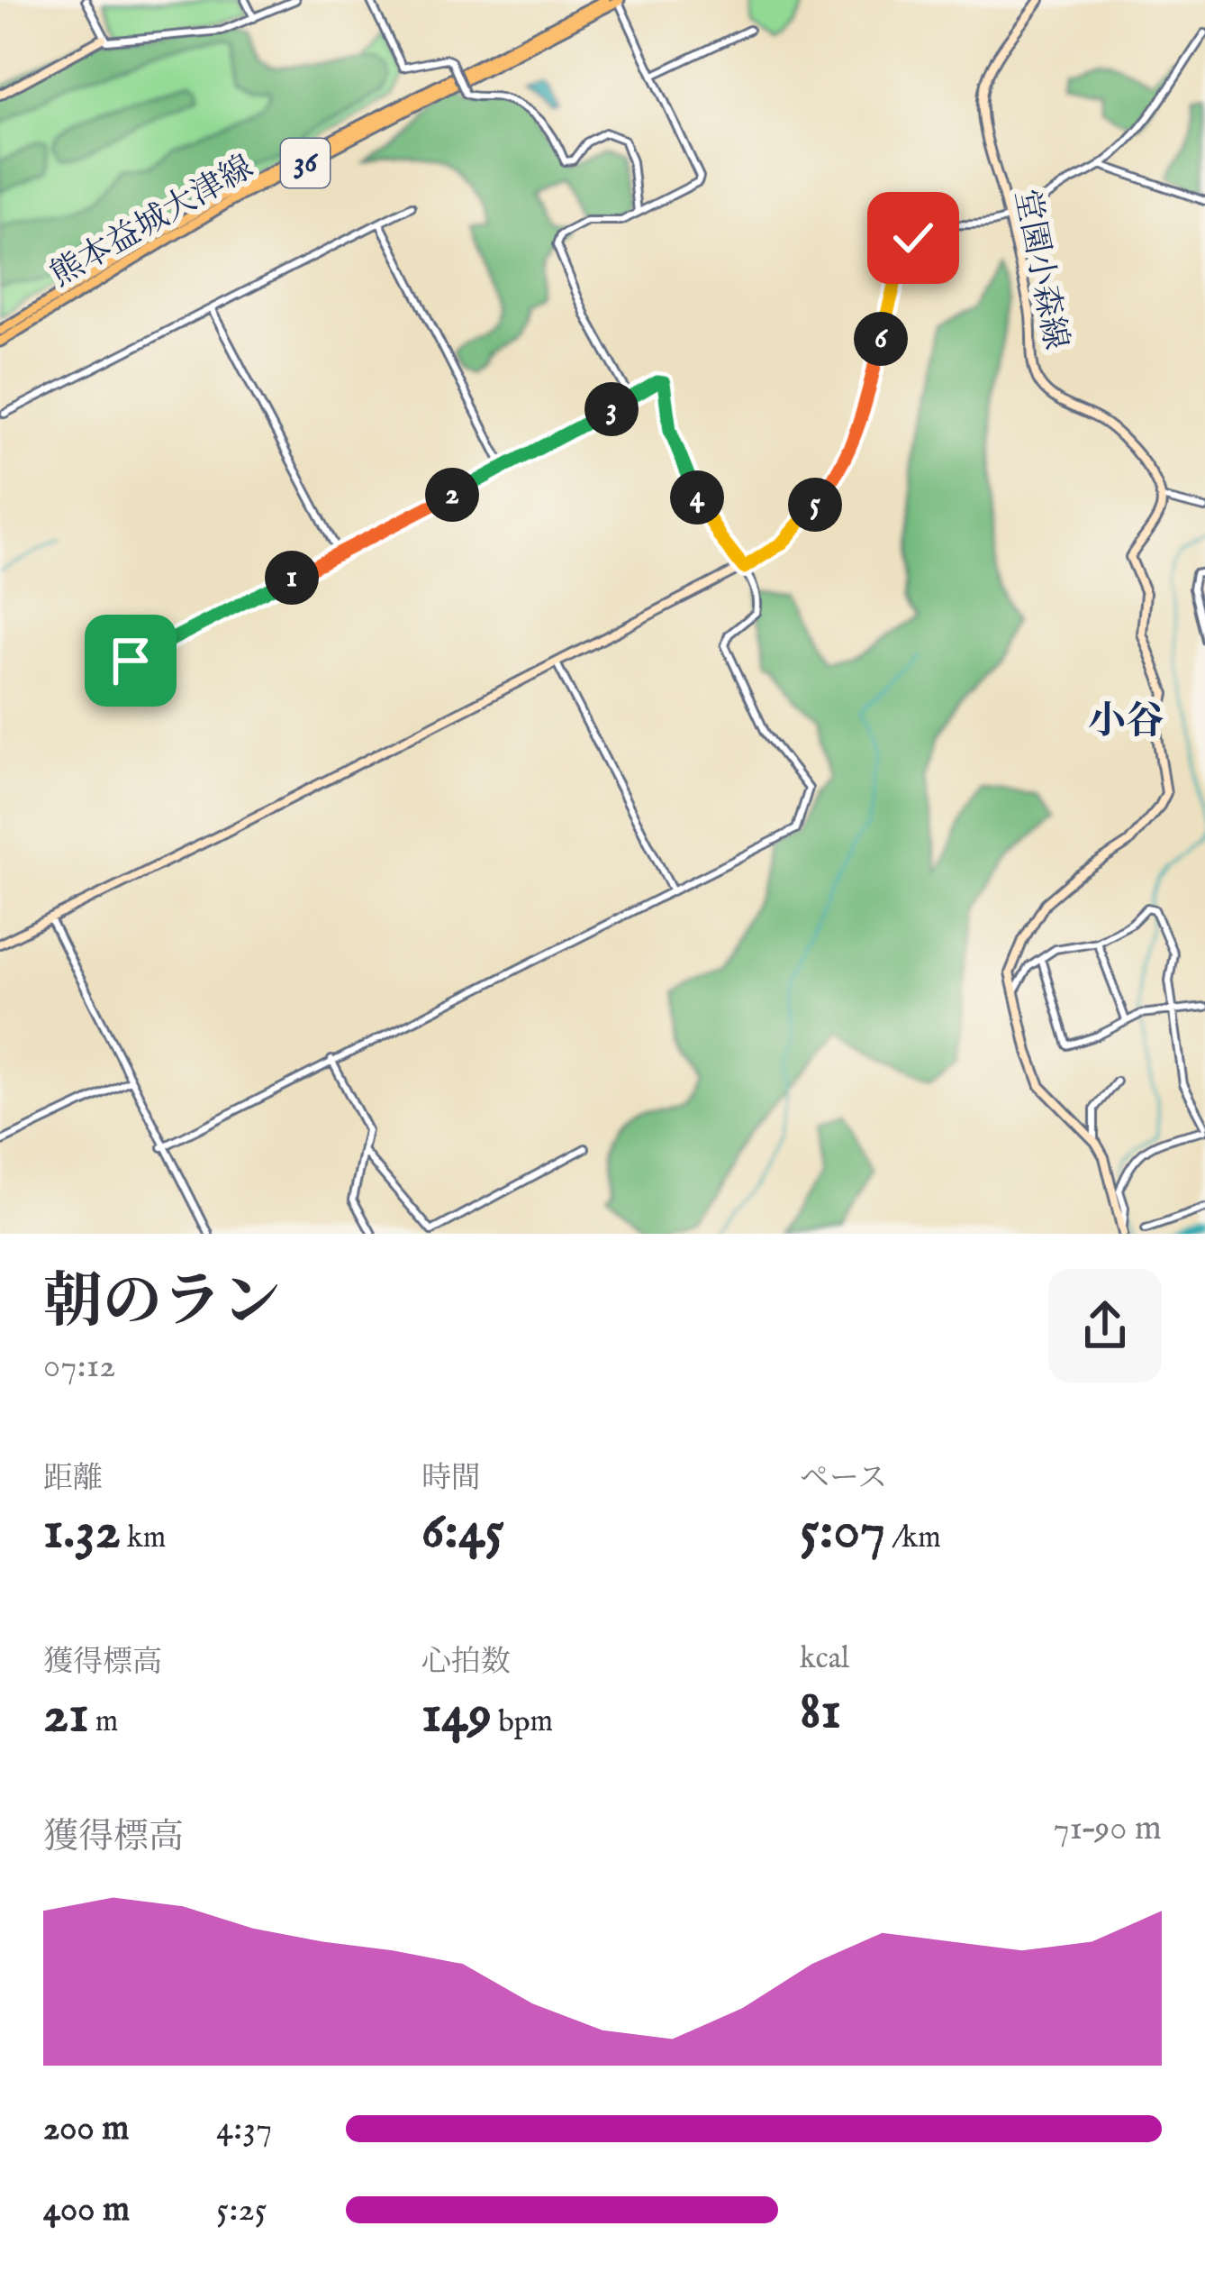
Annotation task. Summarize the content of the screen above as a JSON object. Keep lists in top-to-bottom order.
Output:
{
  "streets": {
    "main road": ["36", "熊本益城大津線", "堂園小森線"]
  },
  "districts": ["小谷"],
  "page": {
    "pins": [
      "6",
      "3",
      "2",
      "4",
      "5",
      "1"
    ],
    "heading": ["朝のラン", "07:12"],
    "stats": [
      ["距離", "1.32 km"],
      ["時間", "6:45"],
      ["ペース", "5:07 /km"],
      ["獲得標高", "21 m"],
      ["心拍数", "149 bpm"],
      ["kcal", "81"]
    ],
    "chart": ["獲得標高", "71–90 m"],
    "list": [
      {
        "name": "200 m",
        "note": "4:37"
      },
      {
        "name": "400 m",
        "note": "5:25"
      }
    ]
  }
}
